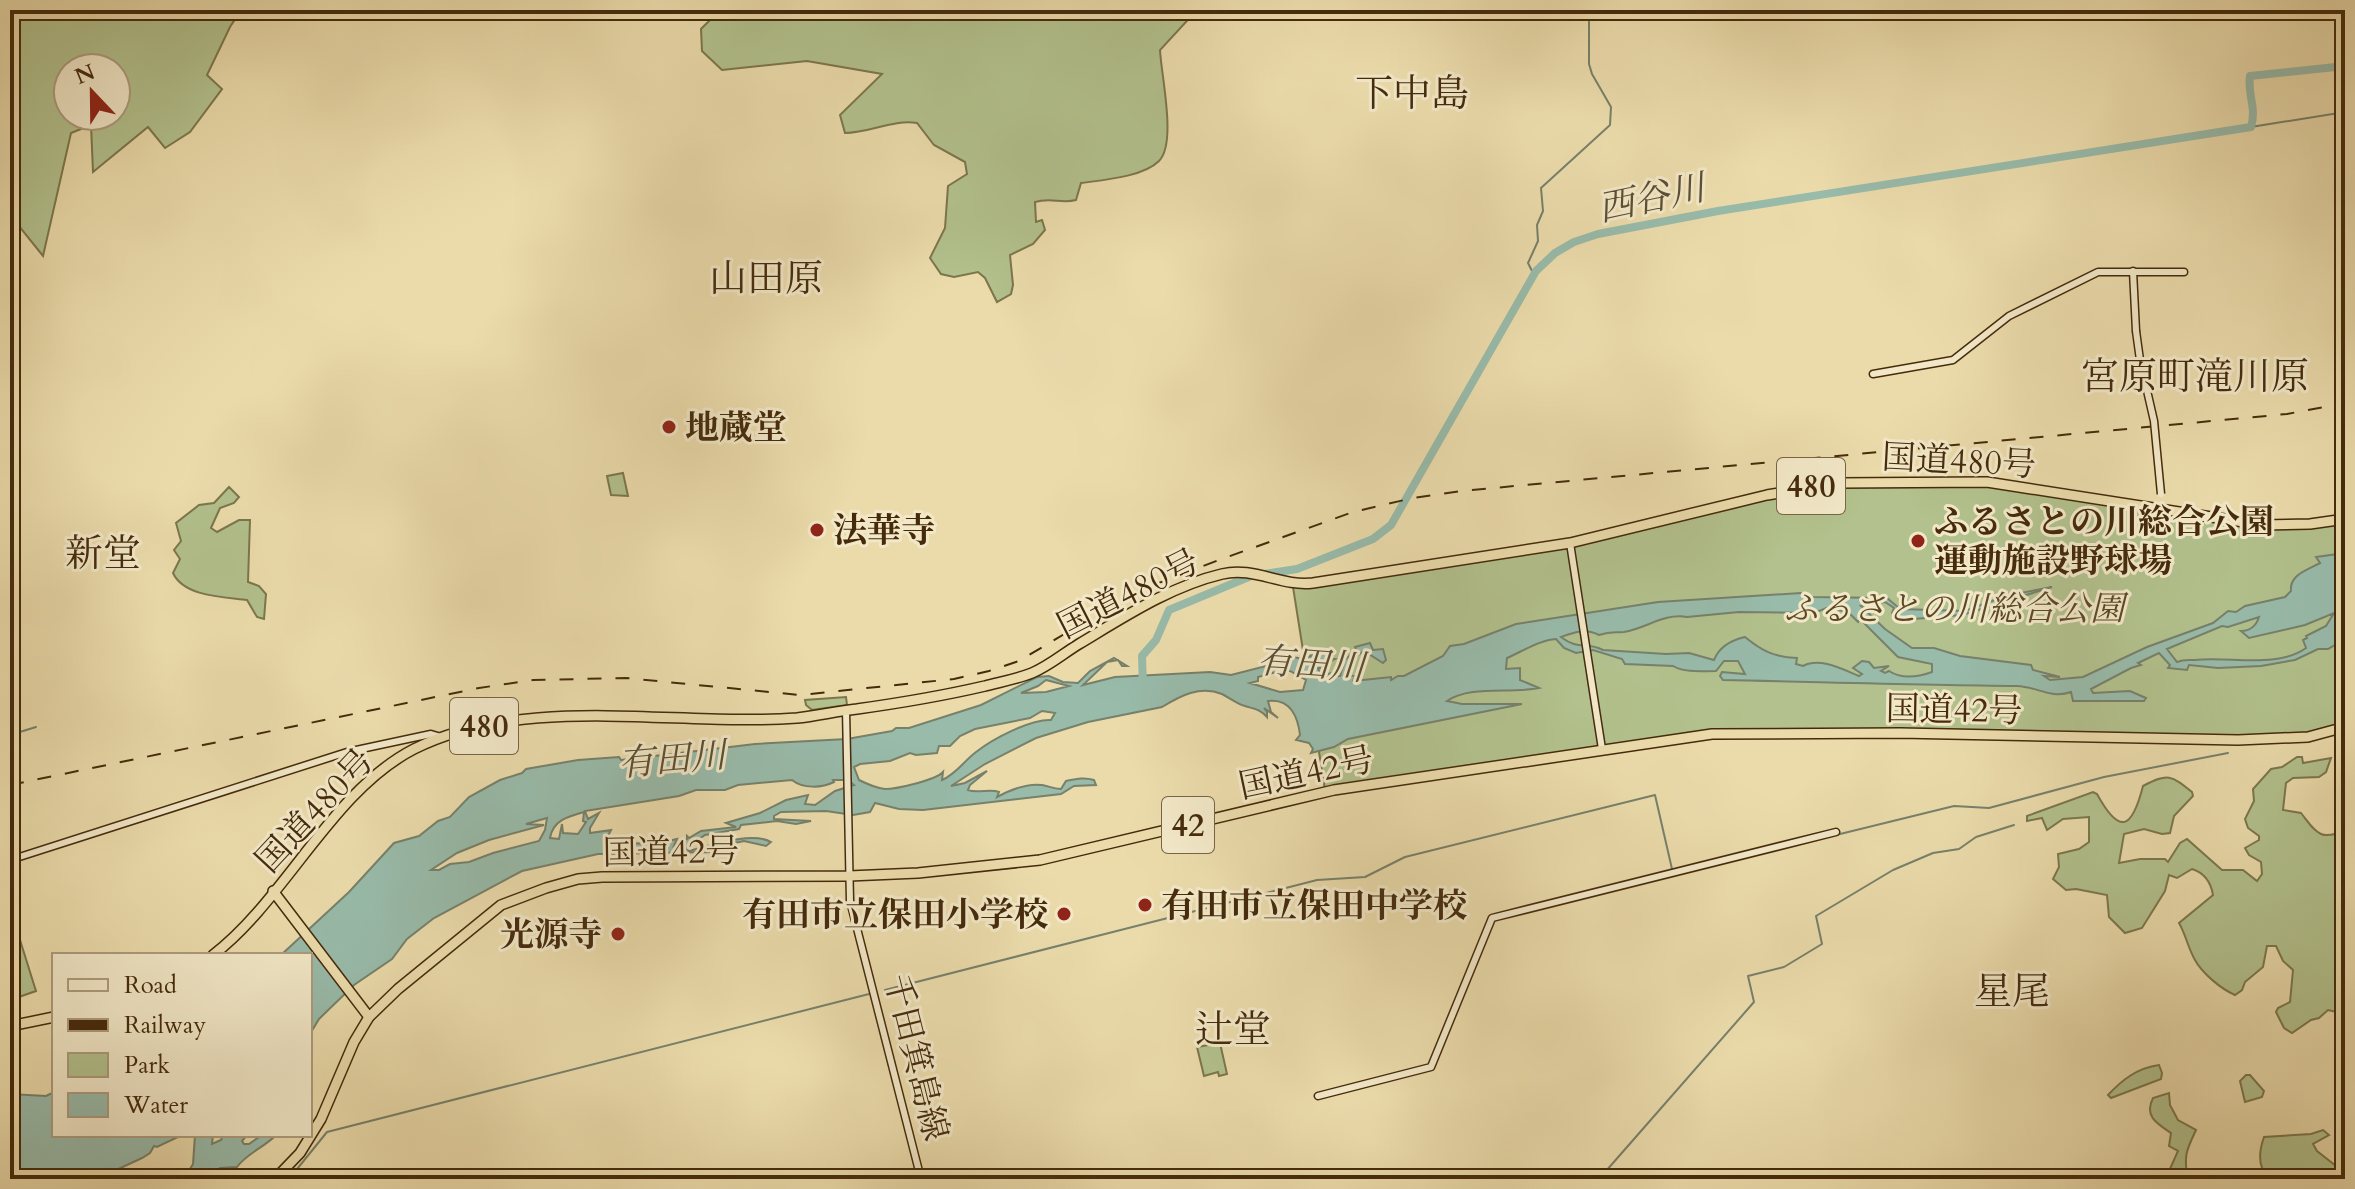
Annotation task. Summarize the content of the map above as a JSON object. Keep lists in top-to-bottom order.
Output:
{
  "streets": {
    "highway": [
      "国道480号",
      "480",
      "国道42号",
      "42"
    ],
    "street": ["千田箕島線"]
  },
  "crossings": [
    ["国道480号", "千田箕島線"],
    ["国道42号", "千田箕島線"]
  ],
  "districts": [
    "下中島",
    "山田原",
    "宮原町滝川原",
    "新堂",
    "星尾",
    "辻堂"
  ],
  "water": ["西谷川", "有田川"],
  "parks": ["ふるさとの川総合公園"],
  "places": [
    "地蔵堂",
    "法華寺",
    "ふるさとの川総合公園 運動施設野球場",
    "有田市立保田中学校",
    "有田市立保田小学校",
    "光源寺"
  ],
  "legend": [
    "Road",
    "Railway",
    "Park",
    "Water"
  ],
  "north": "top"
}
